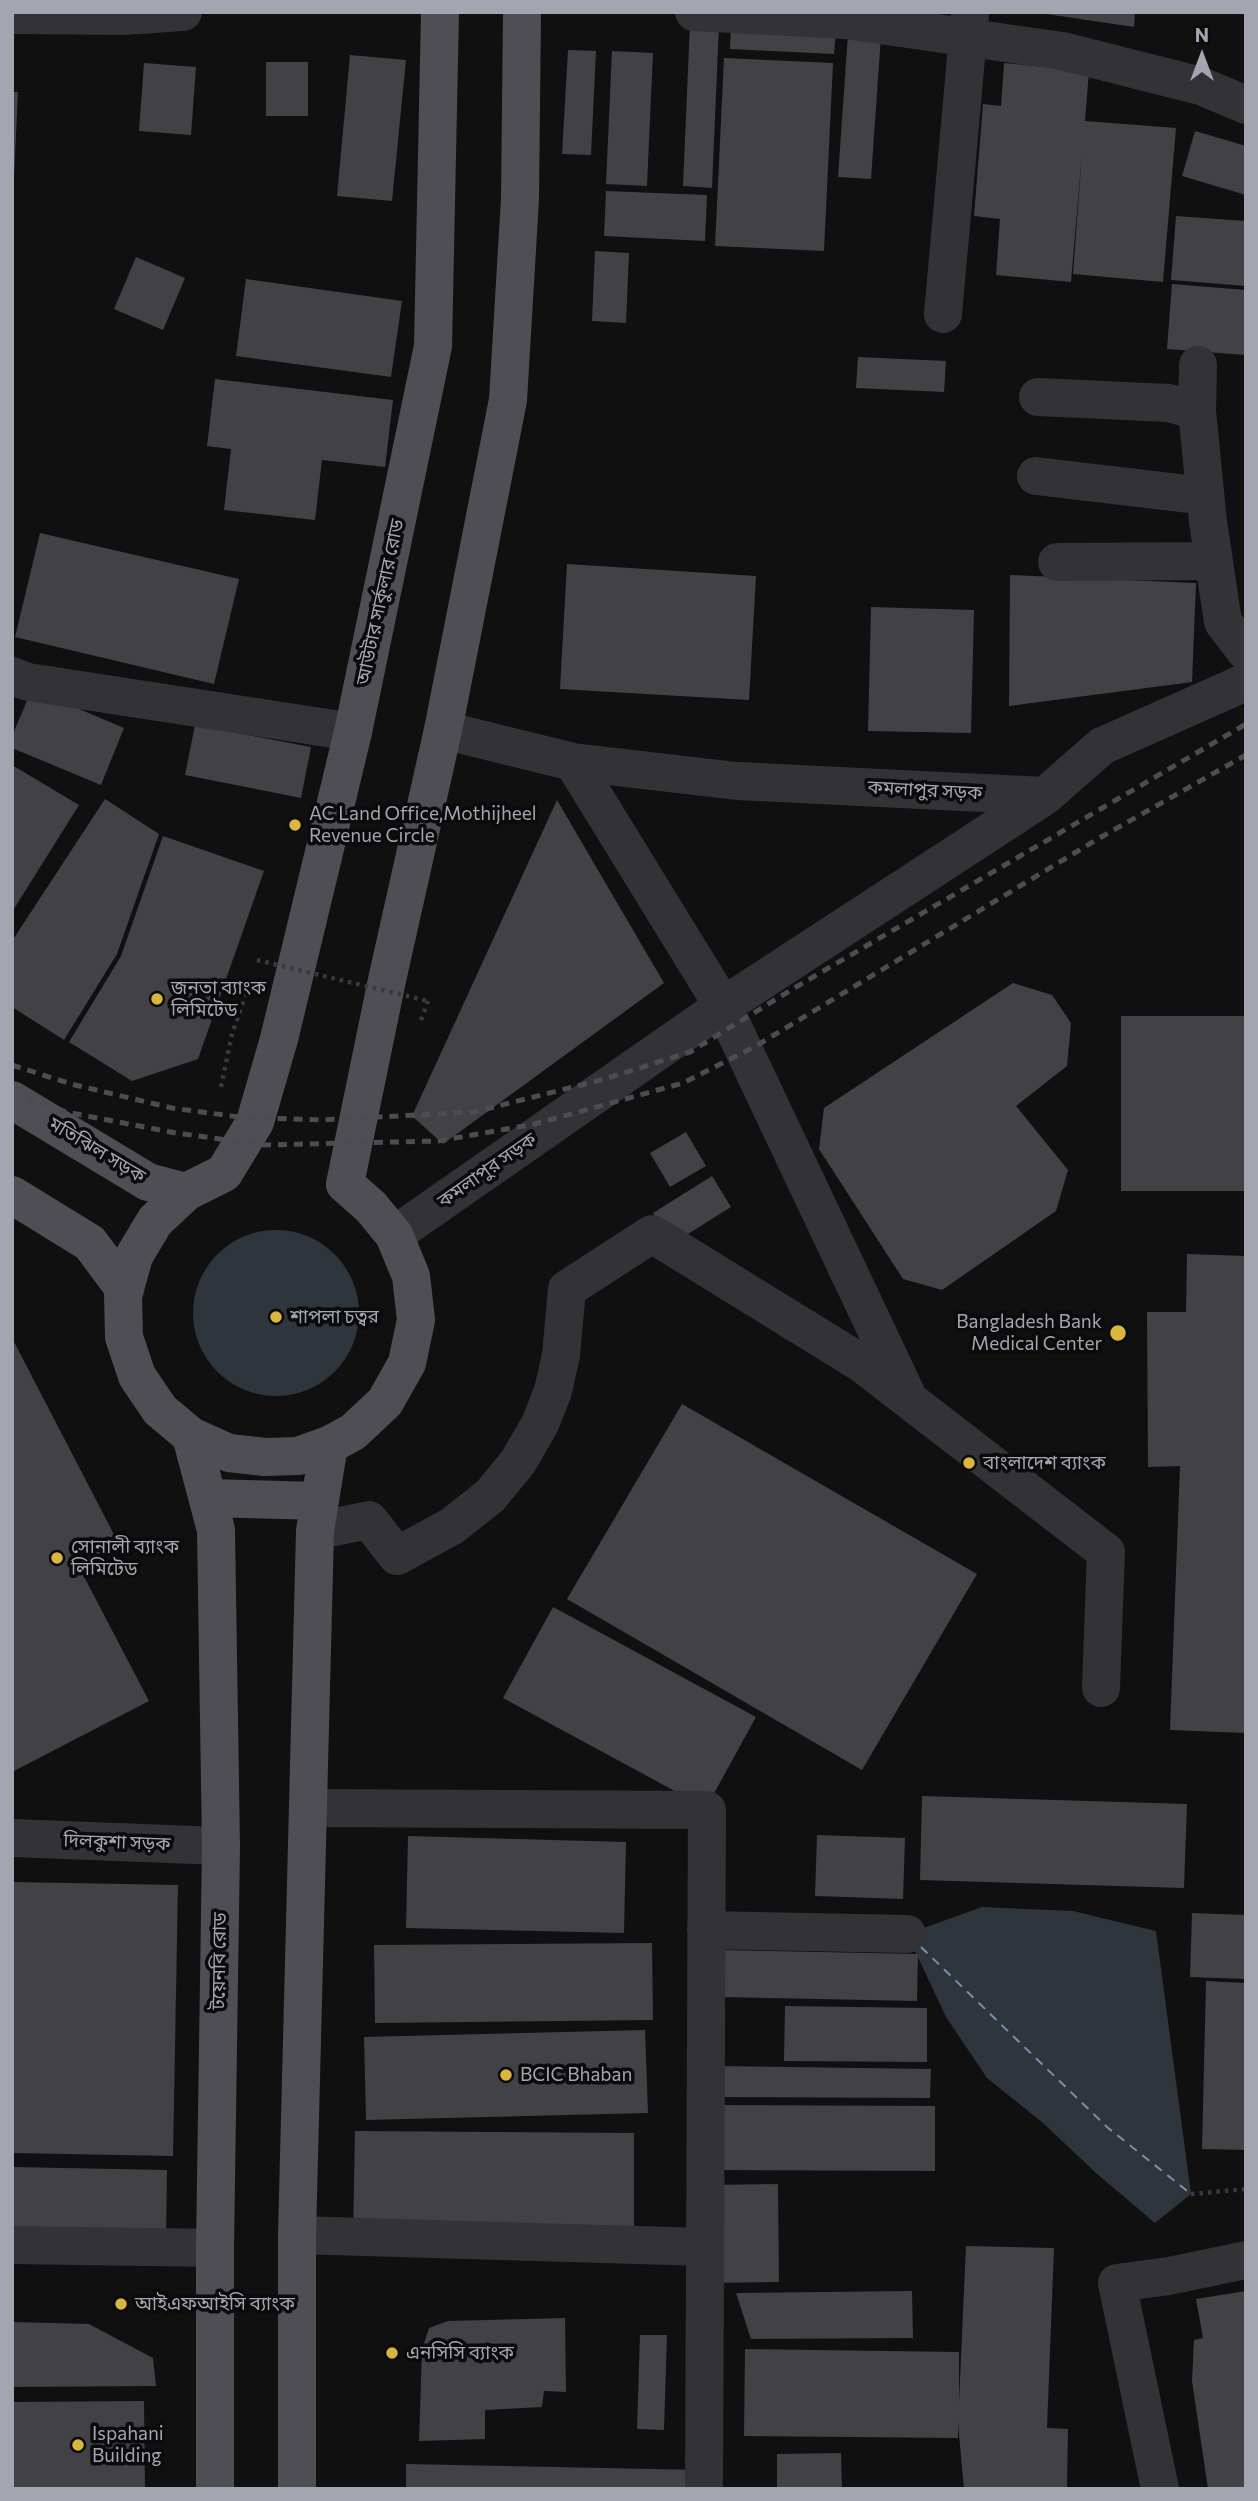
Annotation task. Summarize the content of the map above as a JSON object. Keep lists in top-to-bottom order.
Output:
{
  "streets": {
    "main road": ["আউটার সার্কুলার রোড", "মতিঝিল সড়ক", "টয়েনবি রোড"],
    "street": ["কমলাপুর সড়ক", "দিলকুশা সড়ক"]
  },
  "crossings": [
    ["আউটার সার্কুলার রোড", "মতিঝিল সড়ক"],
    ["দিলকুশা সড়ক", "টয়েনবি রোড"]
  ],
  "places": [
    "AC Land Office,Mothijheel Revenue Circle",
    "জনতা ব্যাংক লিমিটেড",
    "শাপলা চত্বর",
    "Bangladesh Bank Medical Center",
    "বাংলাদেশ ব্যাংক",
    "সোনালী ব্যাংক লিমিটেড",
    "BCIC Bhaban",
    "আইএফআইসি ব্যাংক",
    "এনসিসি ব্যাংক",
    "Ispahani Building"
  ],
  "north": "top"
}
